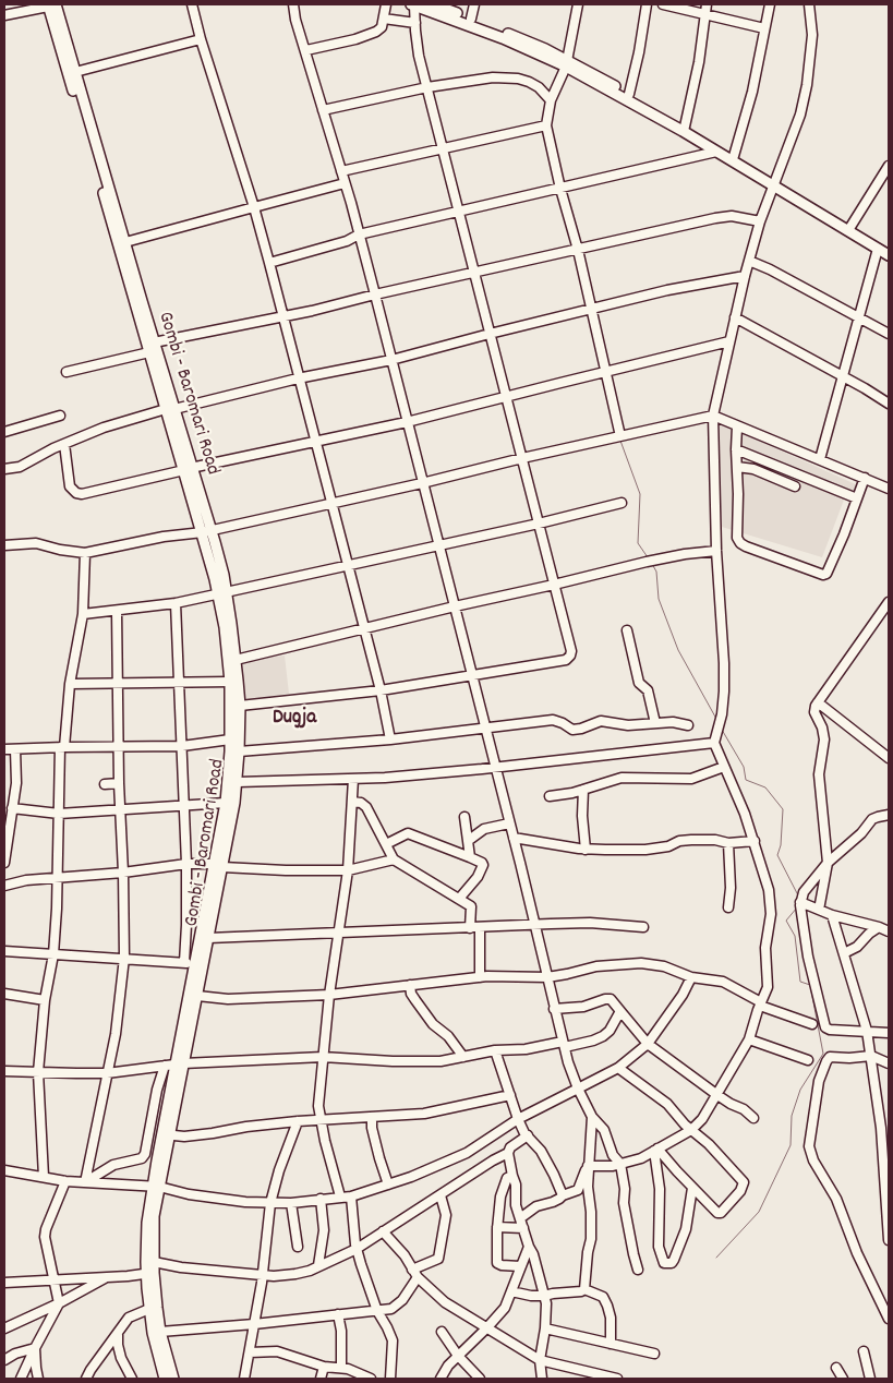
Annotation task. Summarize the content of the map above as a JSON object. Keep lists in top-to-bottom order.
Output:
{
  "streets": {
    "main road": ["Gombi - Baromari Road"]
  },
  "districts": ["Dugja"]
}
